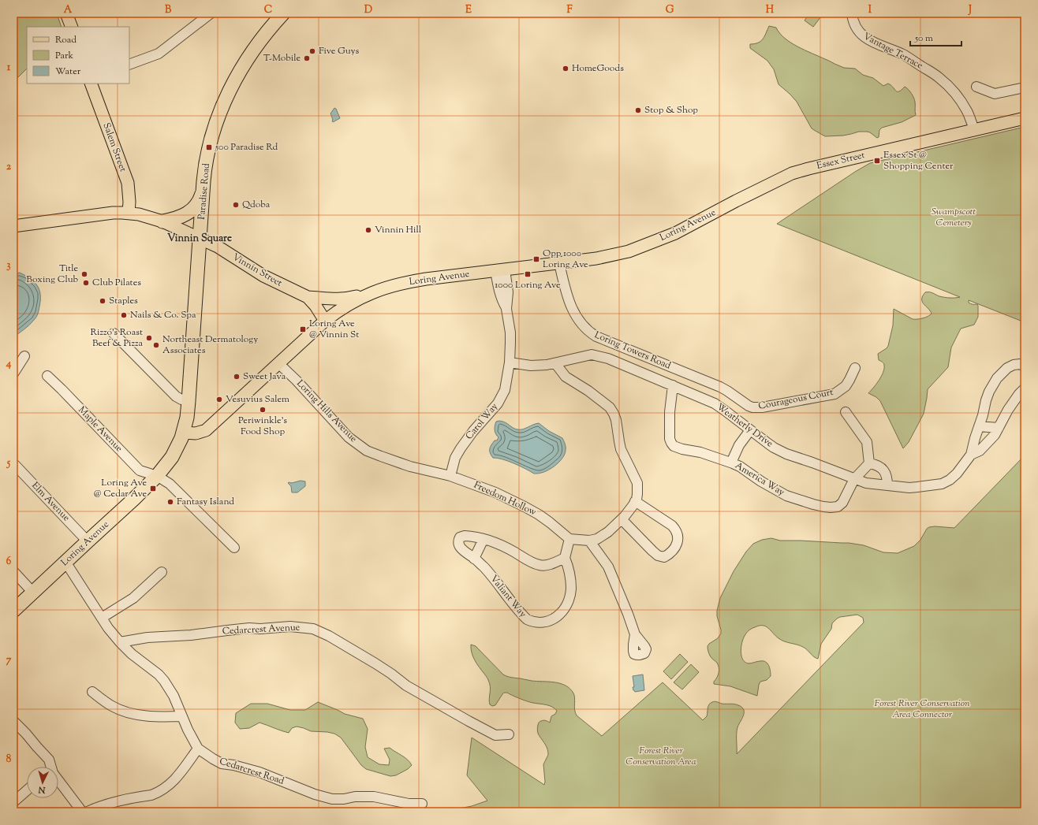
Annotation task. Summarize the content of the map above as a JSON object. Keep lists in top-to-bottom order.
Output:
{
  "streets": {
    "highway": ["Paradise Road", "Loring Avenue"],
    "main road": ["Salem Street", "Essex Street", "Vinnin Street"],
    "street": [
      "Vantage Terrace",
      "Loring Towers Road",
      "Courageous Court",
      "Loring Hills Avenue",
      "Carol Way",
      "Weatherly Drive",
      "Maple Avenue",
      "America Way",
      "Freedom Hollow",
      "Elm Avenue",
      "Valiant Way",
      "Cedarcrest Avenue",
      "Cedarcrest Road"
    ]
  },
  "crossings": [
    ["Vantage Terrace", "Essex Street"],
    ["Salem Street", "Vinnin Street"],
    ["Essex Street", "Loring Avenue"],
    ["Paradise Road", "Loring Avenue"],
    ["Paradise Road", "Vinnin Street"],
    ["Paradise Road", "Maple Avenue"],
    ["Loring Avenue", "Vinnin Street"],
    ["Loring Avenue", "Loring Towers Road"],
    ["Loring Avenue", "Loring Hills Avenue"],
    ["Loring Avenue", "Carol Way"],
    ["Loring Avenue", "Maple Avenue"],
    ["Loring Avenue", "Elm Avenue"],
    ["Loring Towers Road", "Courageous Court"],
    ["Loring Hills Avenue", "Carol Way"],
    ["Loring Hills Avenue", "Freedom Hollow"],
    ["Carol Way", "Weatherly Drive"],
    ["Carol Way", "Freedom Hollow"],
    ["Weatherly Drive", "America Way"],
    ["Cedarcrest Avenue", "Cedarcrest Road"]
  ],
  "districts": ["Vinnin Square"],
  "parks": ["Swampscott Cemetery", "Forest River Conservation Area Connector", "Forest River Conservation Area"],
  "places": {
    "other": [
      "Five Guys",
      "T-Mobile",
      "HomeGoods",
      "Stop & Shop",
      "Qdoba",
      "Vinnin Hill",
      "Title Boxing Club",
      "Club Pilates",
      "Staples",
      "Nails & Co. Spa",
      "Rizzo's Roast Beef & Pizza",
      "Northeast Dermatology Associates",
      "Sweet Java",
      "Vesuvius Salem",
      "Periwinkle's Food Shop",
      "Fantasy Island"
    ],
    "transit": [
      "500 Paradise Rd",
      "Essex St @ Shopping Center",
      "Opp 1000 Loring Ave",
      "1000 Loring Ave",
      "Loring Ave @ Vinnin St",
      "Loring Ave @ Cedar Ave"
    ]
  },
  "legend": ["Road", "Park", "Water"],
  "scale_bar": "50 m",
  "north": "bottom",
  "grid": {
    "columns": [
      "A",
      "B",
      "C",
      "D",
      "E",
      "F",
      "G",
      "H",
      "I",
      "J"
    ],
    "rows": [
      "1",
      "2",
      "3",
      "4",
      "5",
      "6",
      "7",
      "8"
    ]
  }
}
